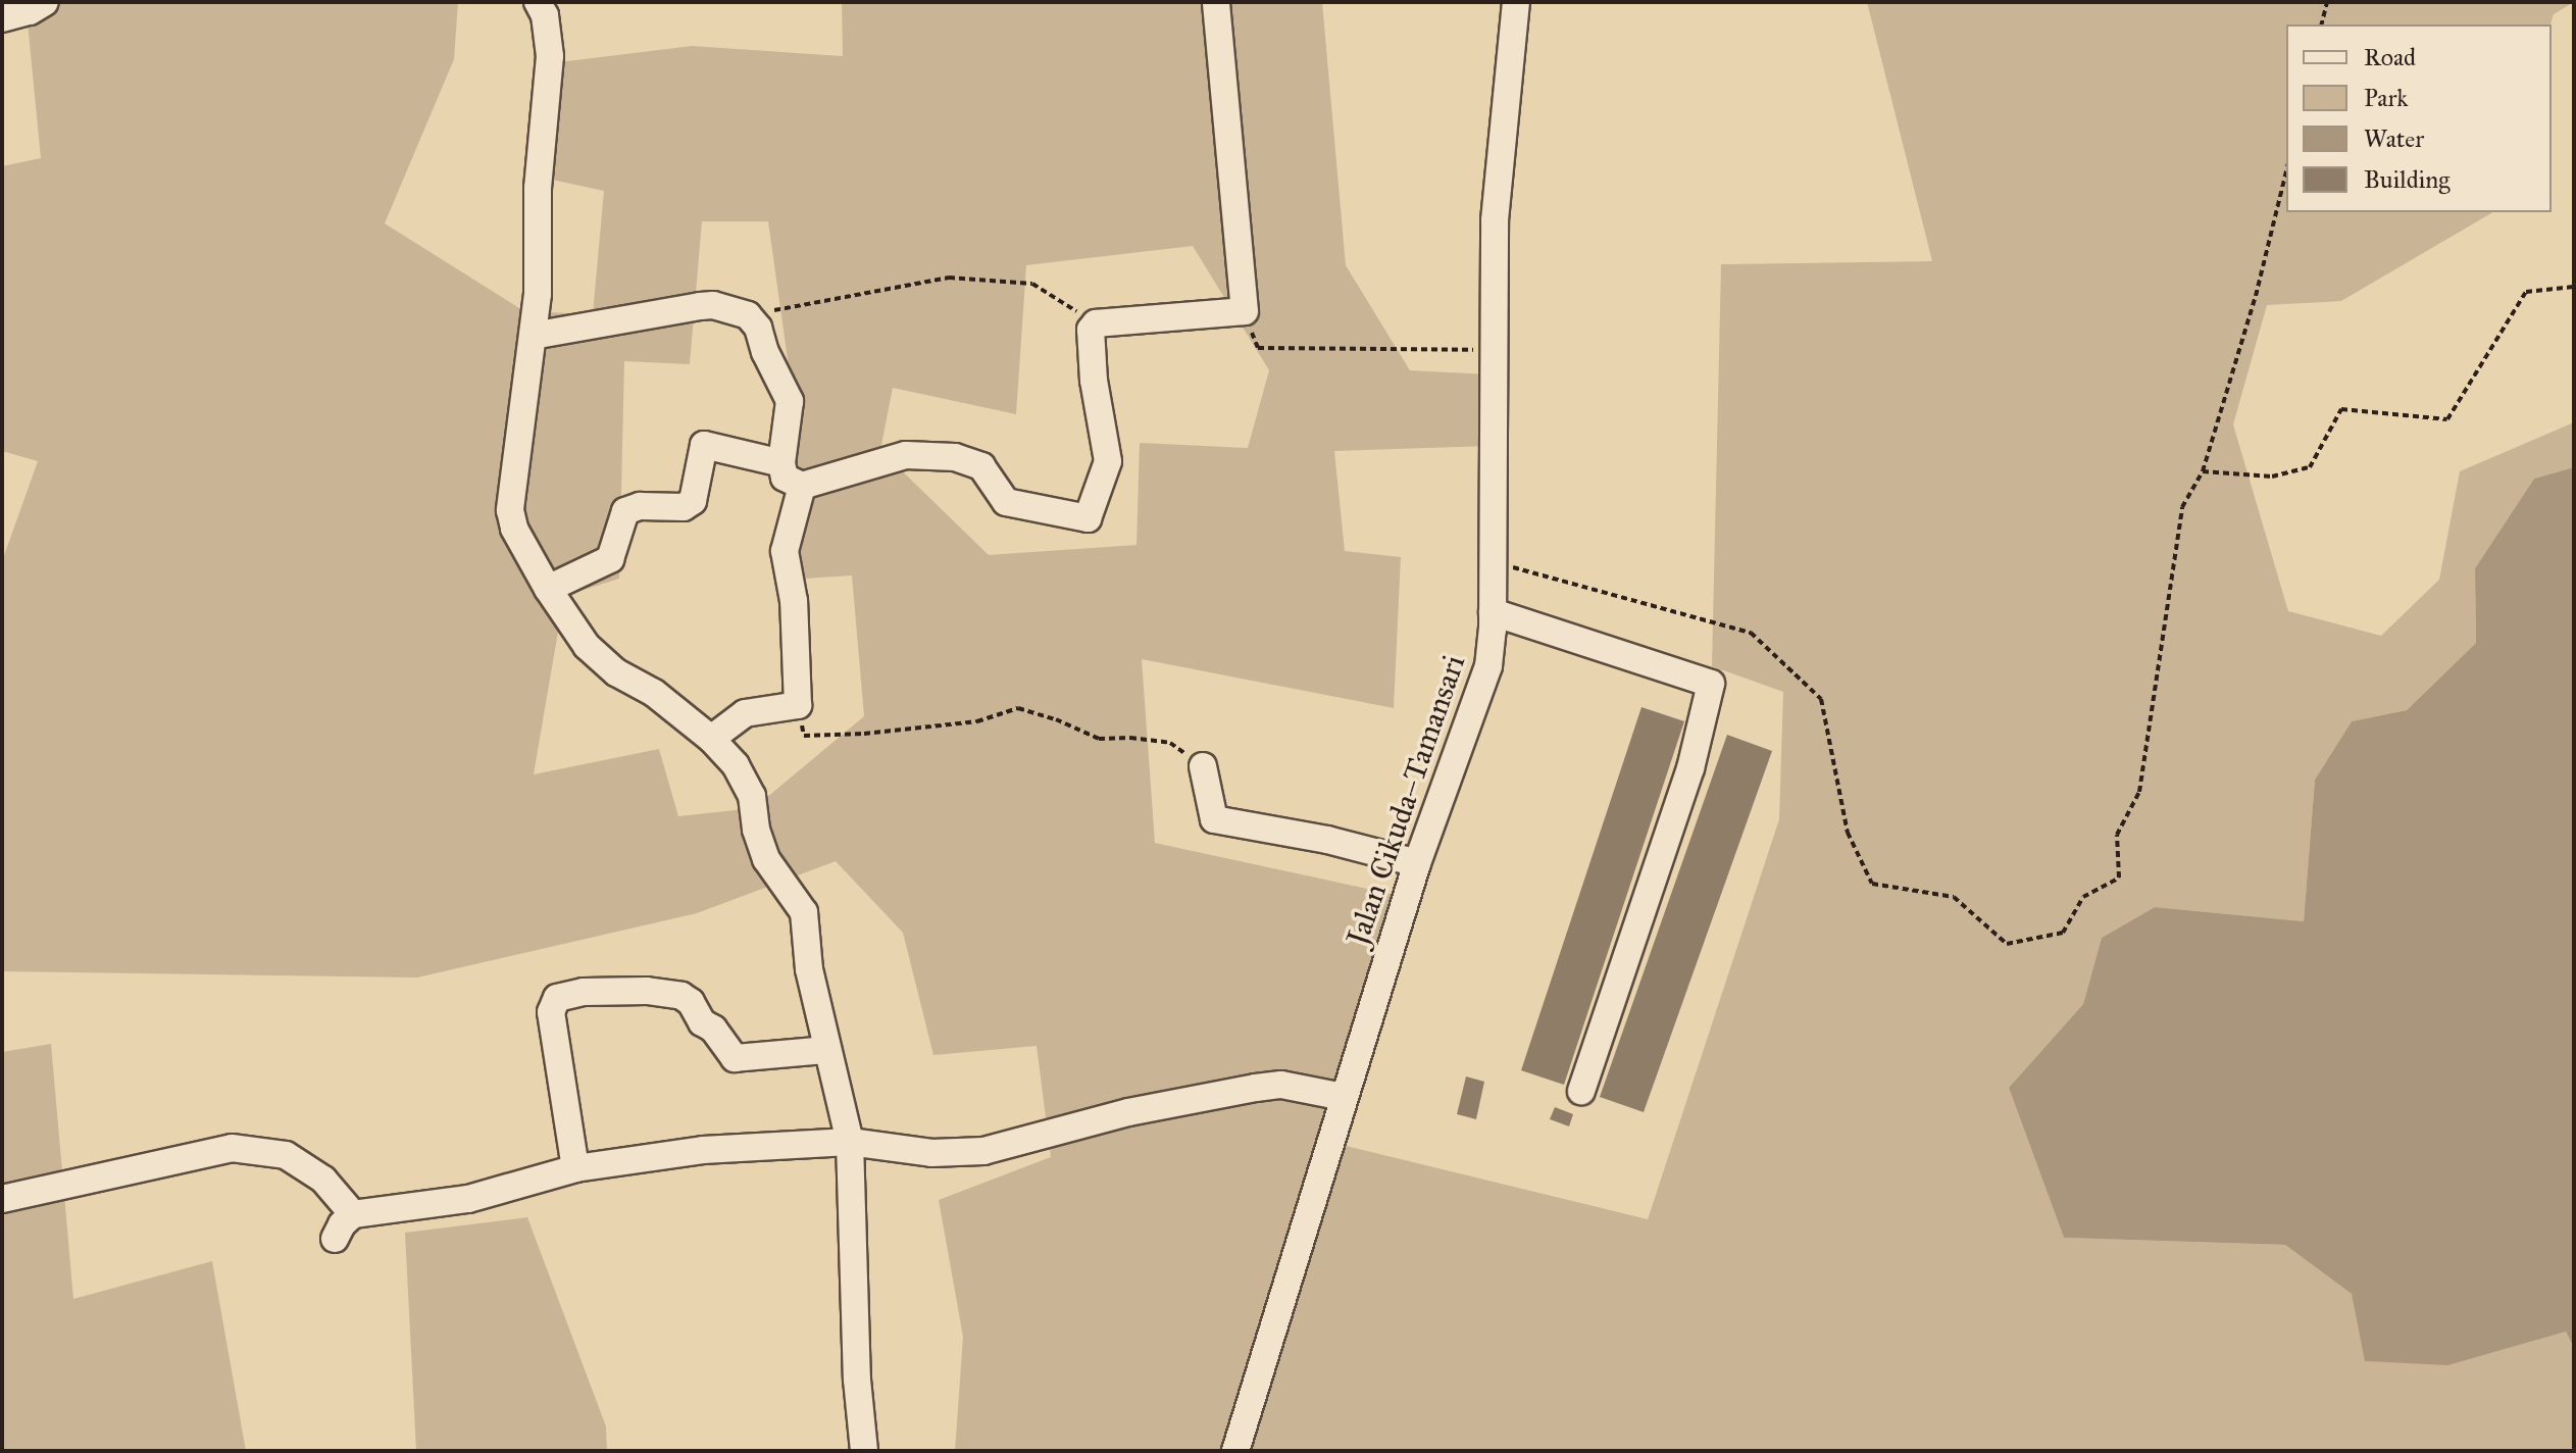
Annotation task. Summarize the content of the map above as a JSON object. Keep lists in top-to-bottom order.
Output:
{
  "streets": {
    "street": ["Jalan Cikuda–Tamansari"]
  },
  "legend": [
    "Road",
    "Park",
    "Water",
    "Building"
  ]
}
